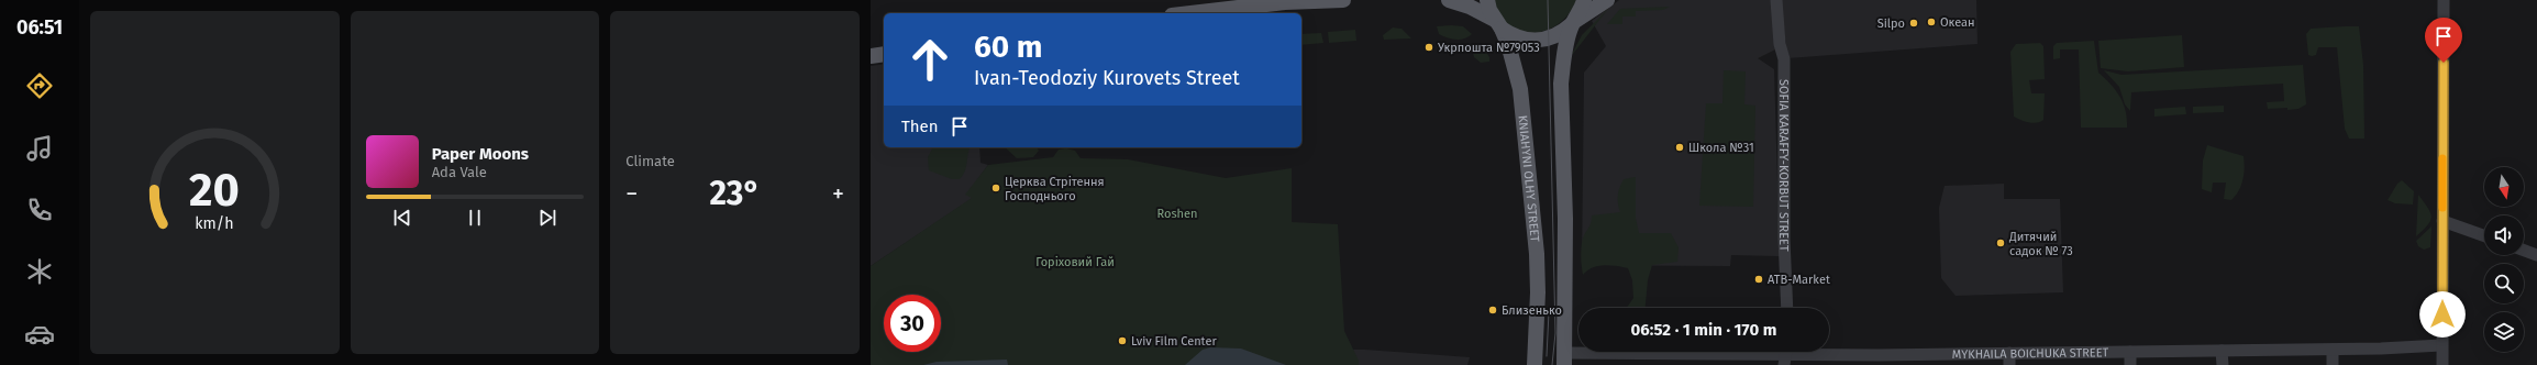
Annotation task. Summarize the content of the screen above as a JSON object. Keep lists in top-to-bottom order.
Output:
{
  "streets": {
    "main road": ["KNIAHYNI OLHY STREET"],
    "street": ["SOFIA KARAFFY-KORBUT STREET", "MYKHAILA BOICHUKA STREET"]
  },
  "parks": ["Roshen", "Горіховий Гай"],
  "places": [
    "Океан",
    "Silpo",
    "Укрпошта №79053",
    "Школа №31",
    "Церква Стрітення Господнього",
    "Дитячий садок № 73",
    "ATB-Market",
    "Близенько",
    "Lviv Film Center"
  ],
  "north": "bottom",
  "page": {
    "tabs": "06:51",
    "tile": "Climate",
    "turn": ["60 m", "Ivan-Teodoziy Kurovets Street"],
    "then": "Then",
    "song": ["Paper Moons", "Ada Vale"],
    "heat": ["−", "23°", "+"],
    "limit": "30",
    "trip": "06:52 · 1 min · 170 m",
    "gauge": ["20", "km/h"]
  }
}
